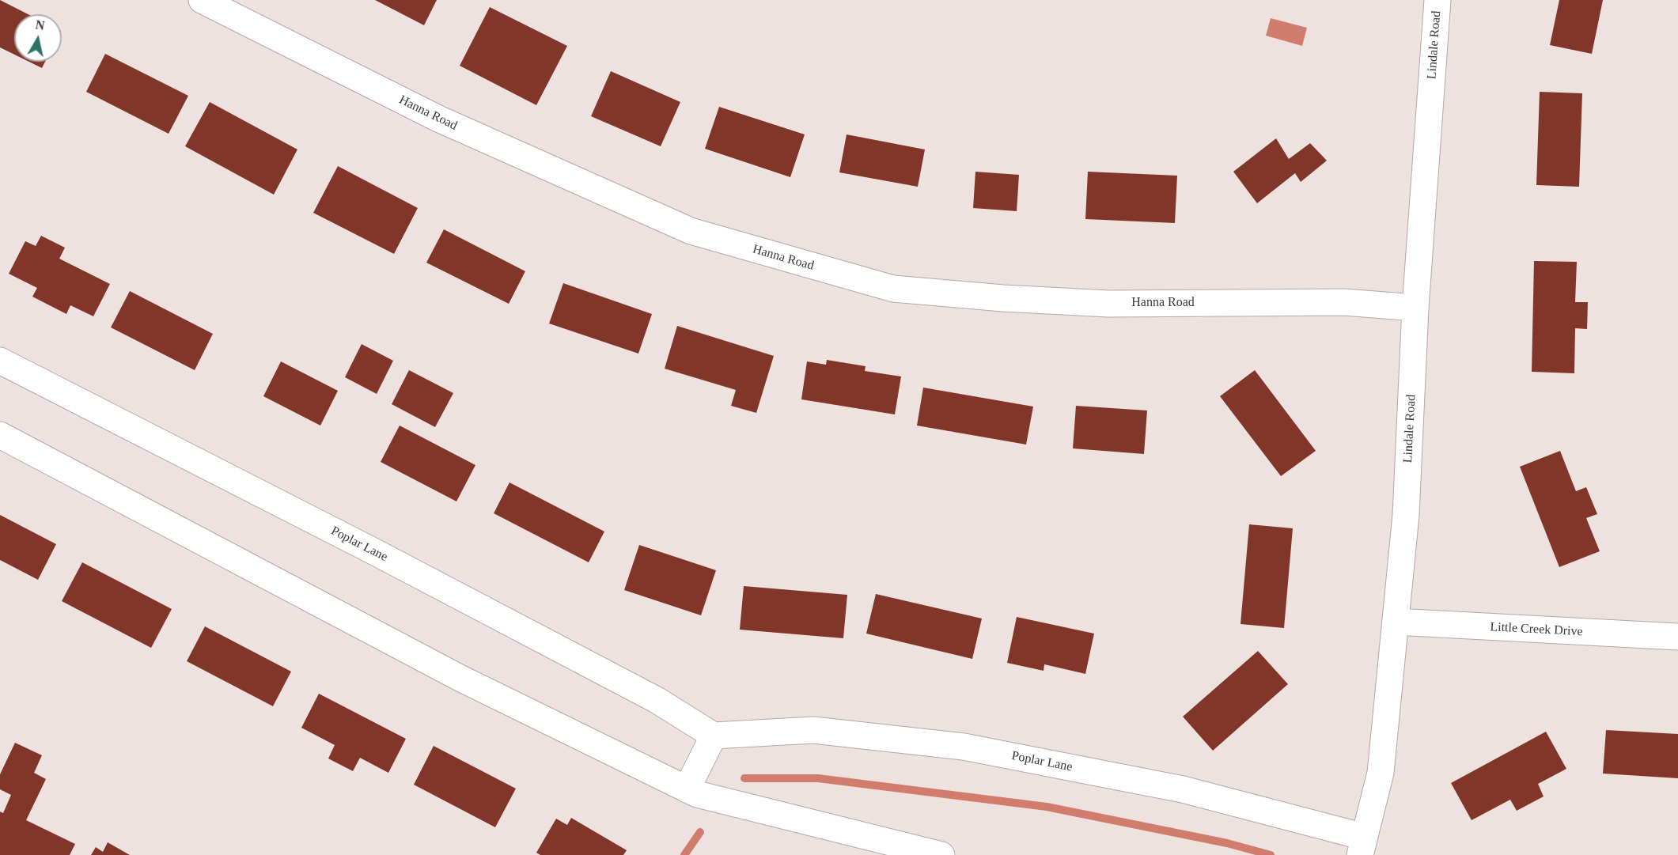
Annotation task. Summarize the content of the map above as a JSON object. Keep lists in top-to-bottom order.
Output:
{
  "streets": {
    "street": [
      "Lindale Road",
      "Hanna Road",
      "Poplar Lane",
      "Little Creek Drive"
    ]
  },
  "crossings": [
    ["Lindale Road", "Hanna Road"],
    ["Lindale Road", "Poplar Lane"],
    ["Lindale Road", "Little Creek Drive"]
  ],
  "north": "top"
}
